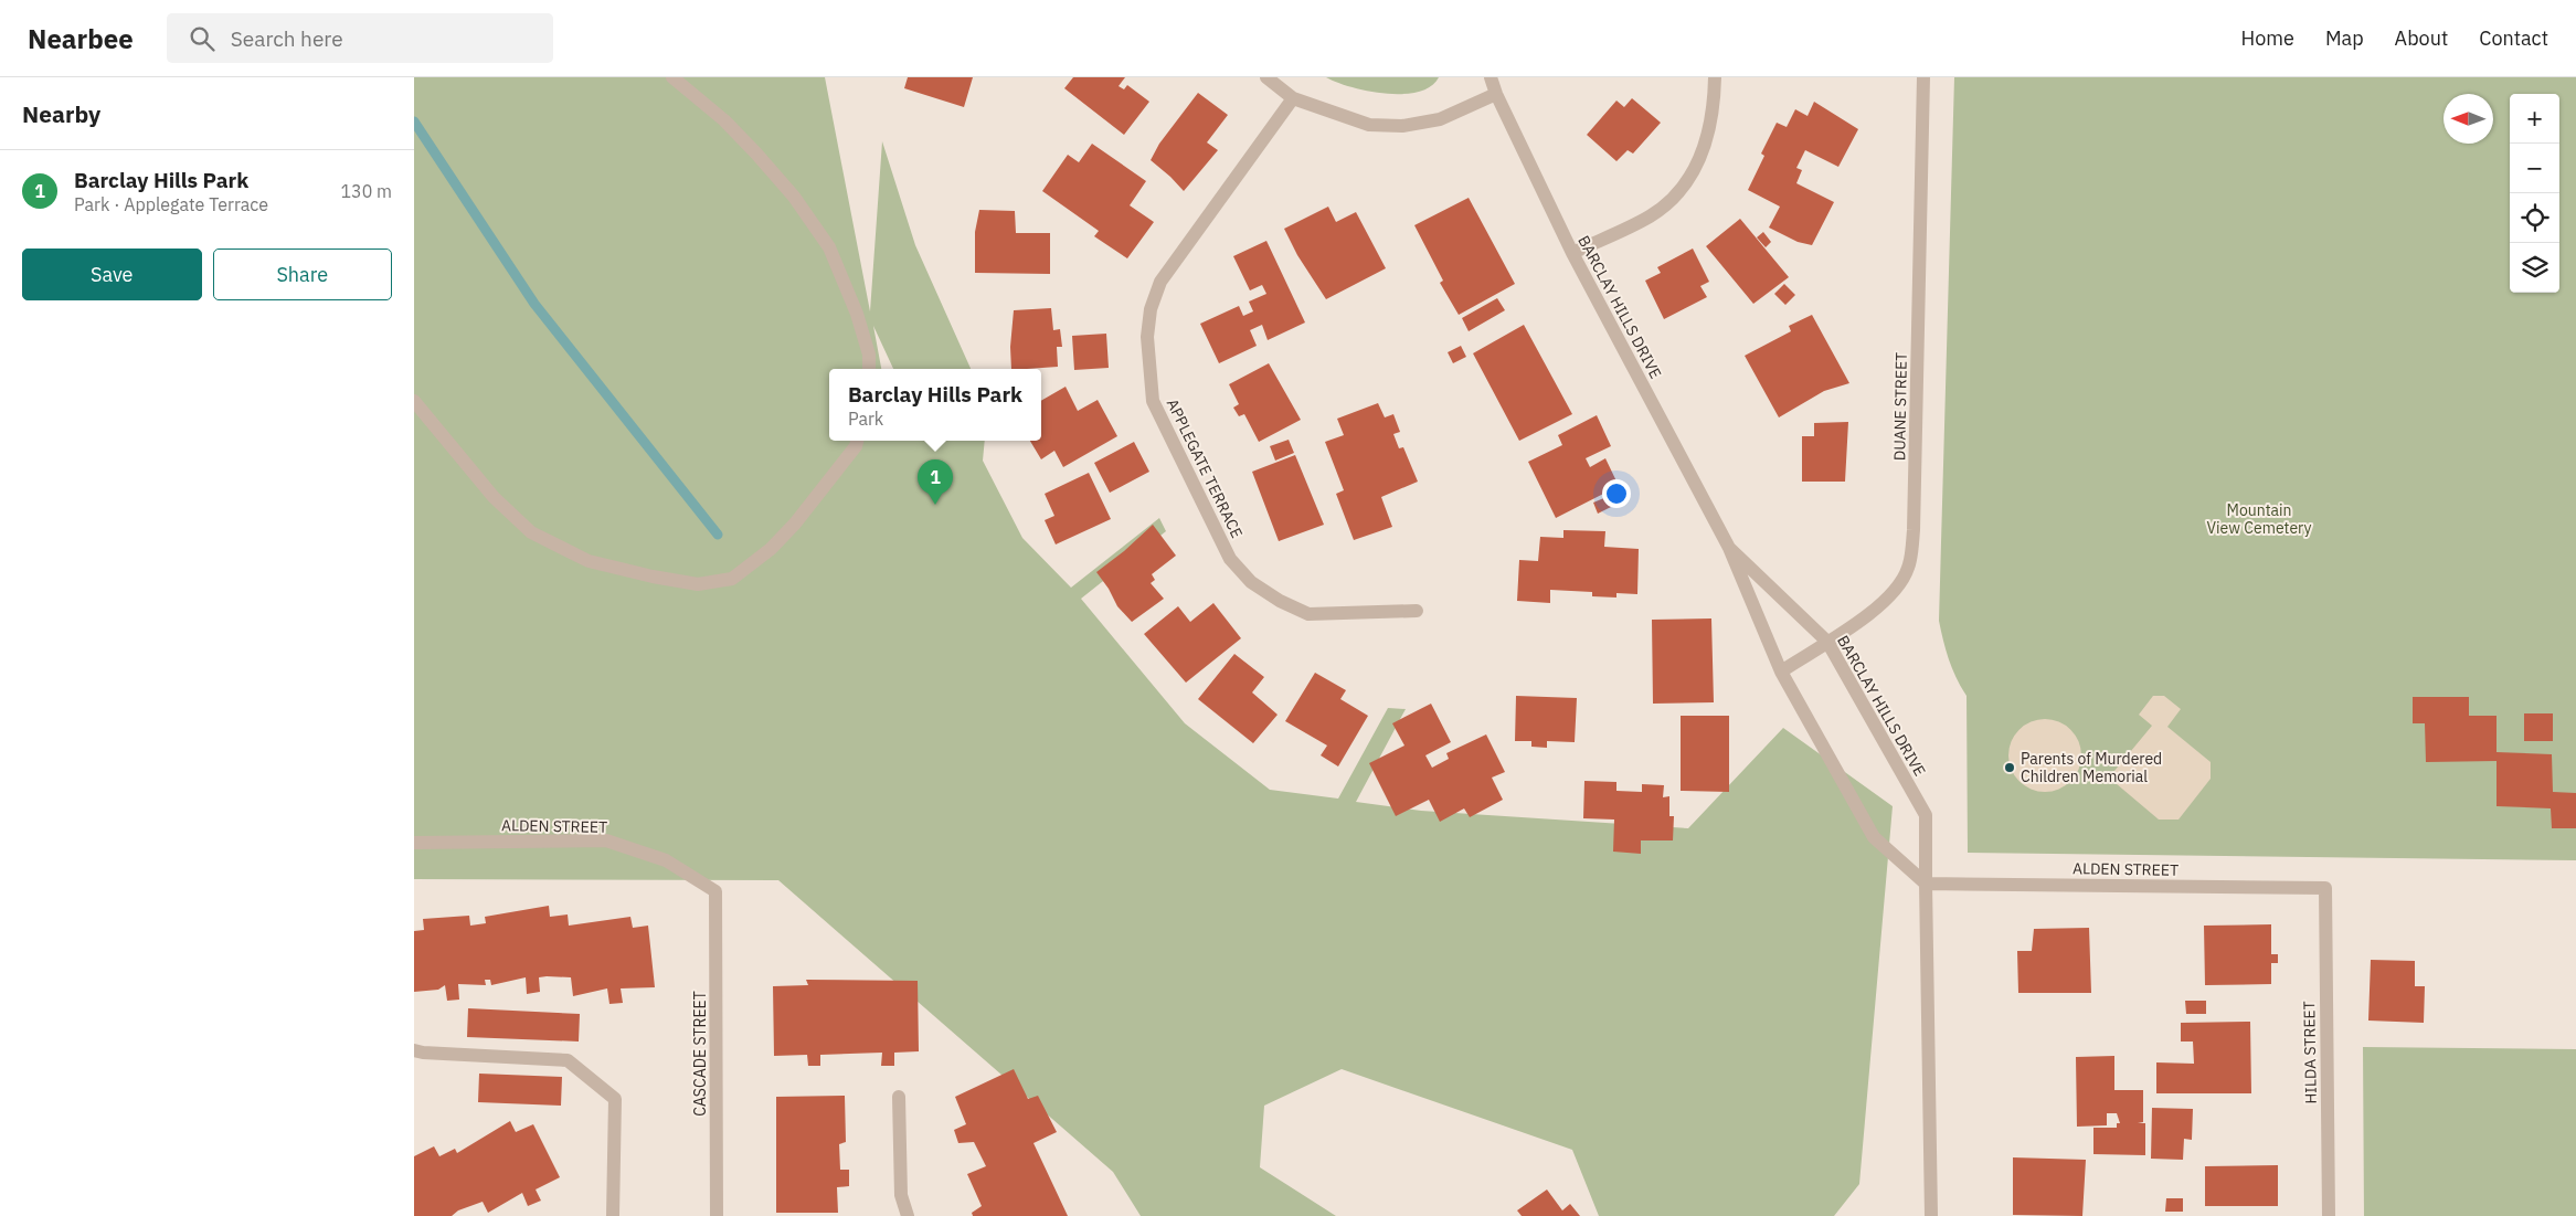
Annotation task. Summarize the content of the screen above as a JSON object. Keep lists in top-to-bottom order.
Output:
{
  "streets": {
    "street": [
      "BARCLAY HILLS DRIVE",
      "DUANE STREET",
      "APPLEGATE TERRACE",
      "ALDEN STREET",
      "HILDA STREET",
      "CASCADE STREET"
    ]
  },
  "crossings": [
    ["BARCLAY HILLS DRIVE", "DUANE STREET"],
    ["BARCLAY HILLS DRIVE", "ALDEN STREET"],
    ["ALDEN STREET", "HILDA STREET"],
    ["ALDEN STREET", "CASCADE STREET"]
  ],
  "parks": ["Mountain View Cemetery"],
  "places": ["Parents of Murdered Children Memorial"],
  "north": "left",
  "page": {
    "header": "Nearbee",
    "search": "Search here",
    "nav": [
      "Home",
      "Map",
      "About",
      "Contact"
    ],
    "heading": "Nearby",
    "map_buttons": ["+", "−"],
    "list": [
      {
        "mark": "1",
        "name": "Barclay Hills Park",
        "note": "Park · Applegate Terrace",
        "value": "130 m"
      }
    ],
    "buttons": ["Save", "Share"],
    "popup": ["Barclay Hills Park", "Park"],
    "pins": "1"
  }
}
